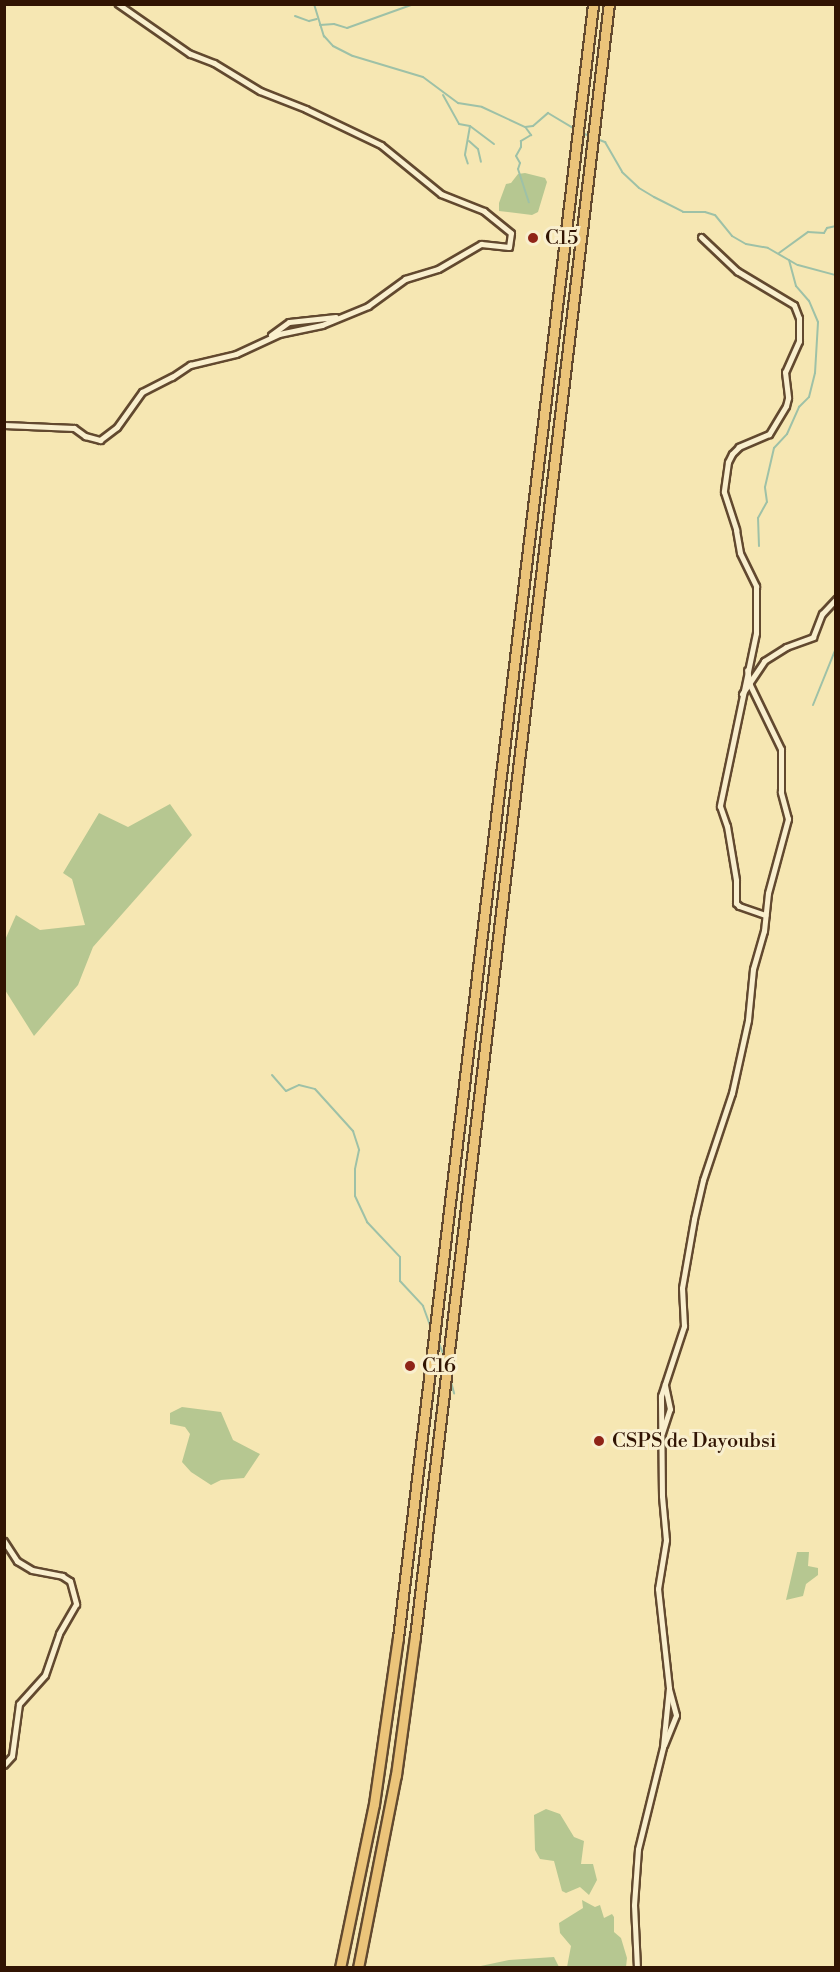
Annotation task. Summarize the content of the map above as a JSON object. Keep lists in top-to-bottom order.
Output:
{
  "places": ["C15", "C16", "CSPS de Dayoubsi"]
}
